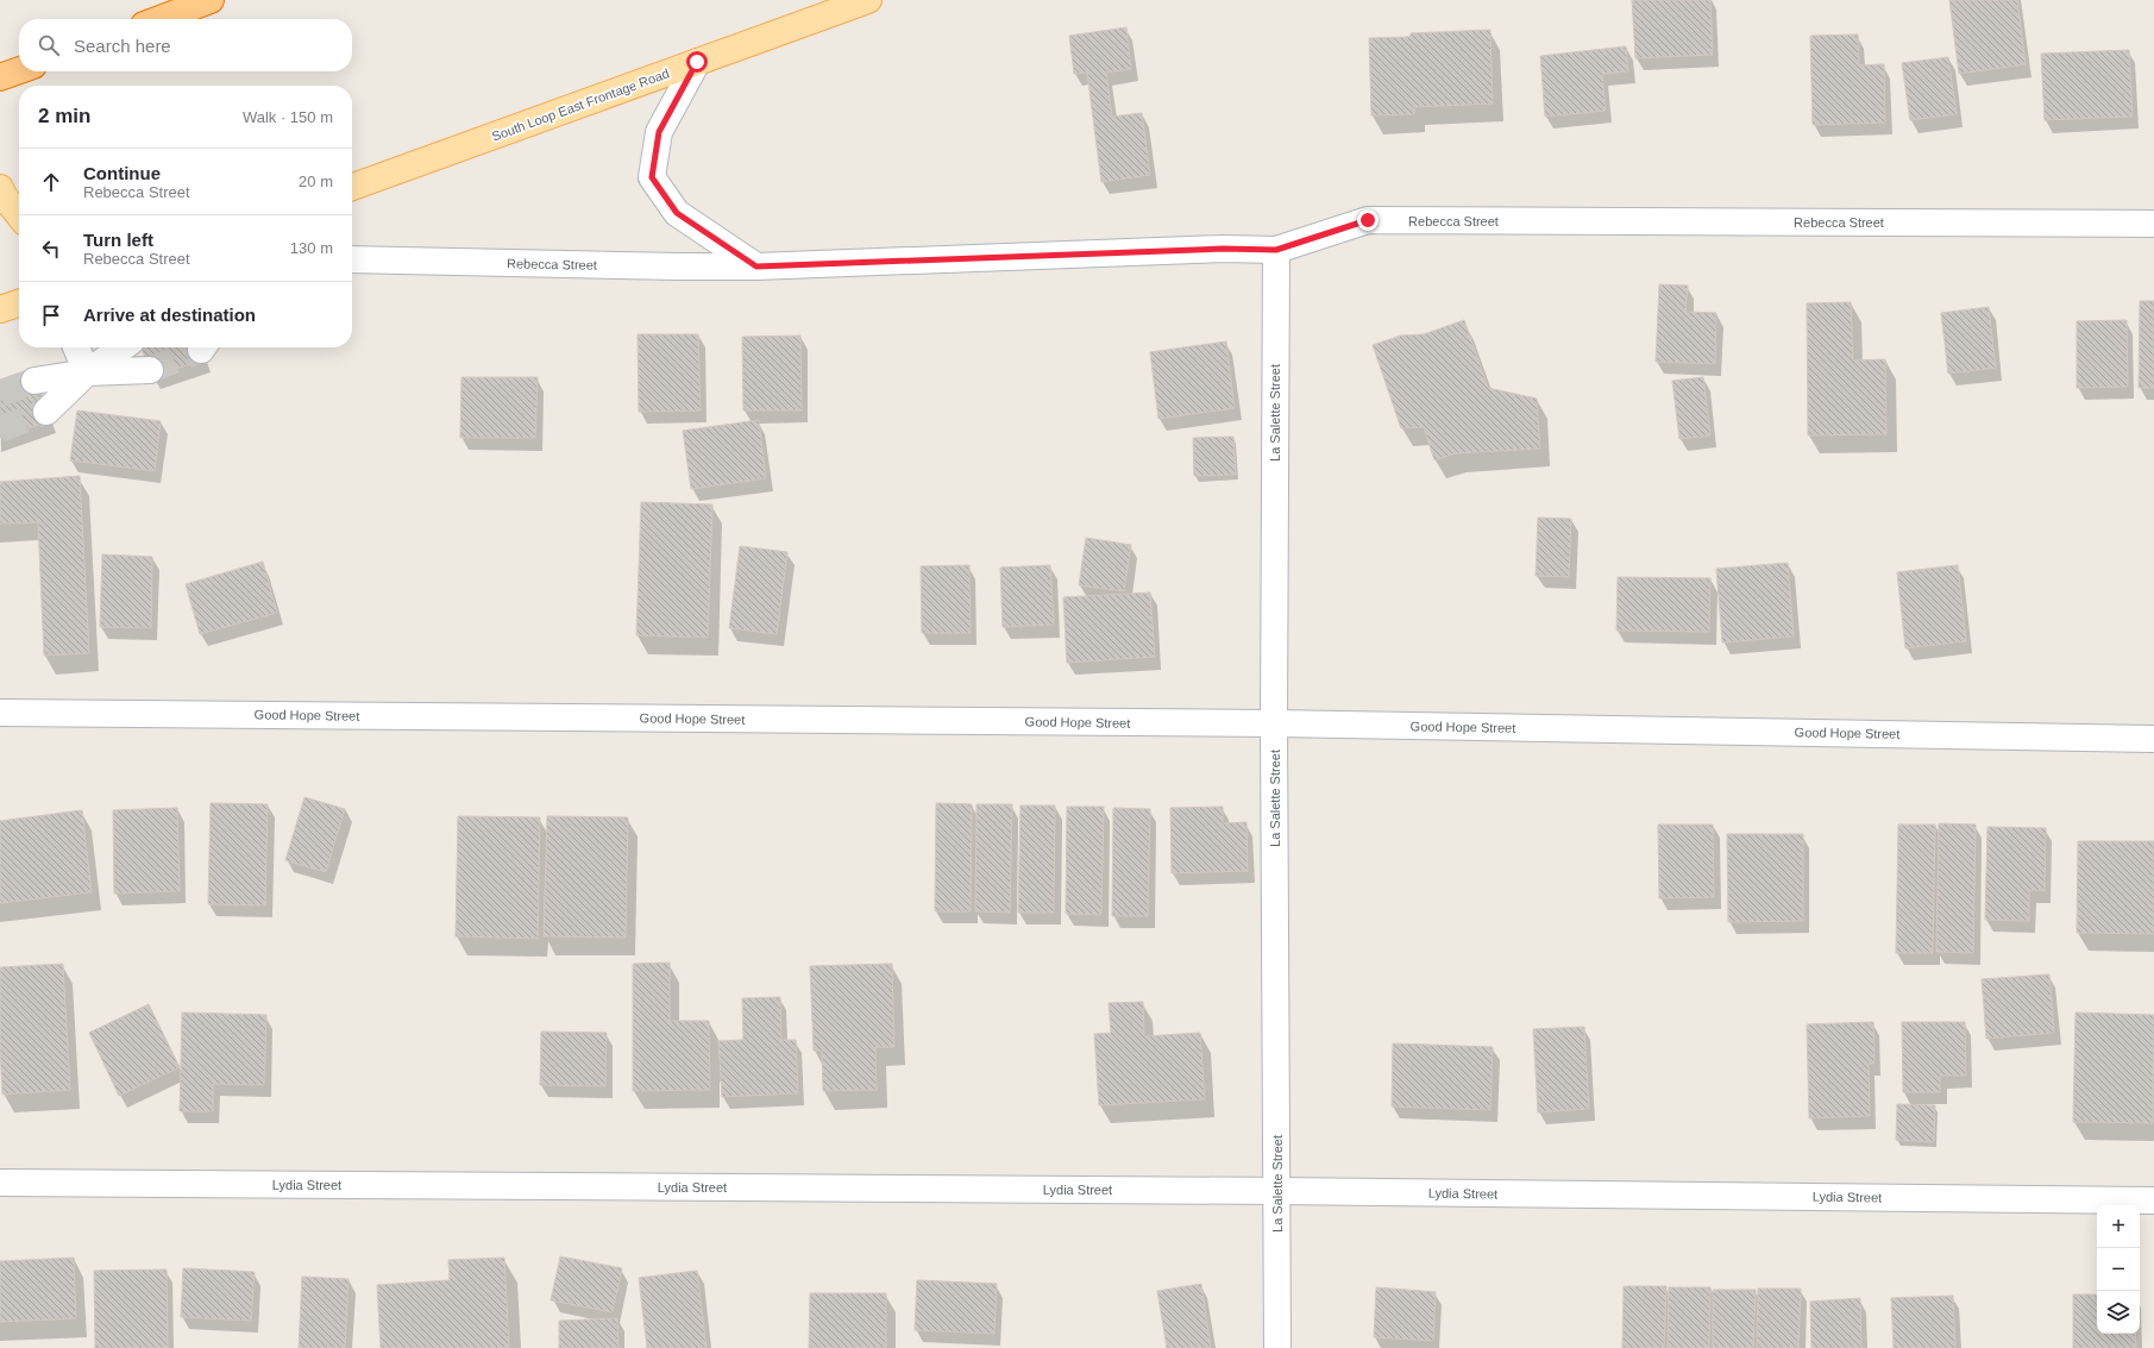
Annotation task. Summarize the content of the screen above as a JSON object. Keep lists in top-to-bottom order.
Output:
{
  "streets": {
    "main road": ["South Loop East Frontage Road"],
    "street": [
      "Rebecca Street",
      "La Salette Street",
      "Good Hope Street",
      "Lydia Street"
    ]
  },
  "crossings": [
    ["Rebecca Street", "La Salette Street"],
    ["La Salette Street", "Good Hope Street"],
    ["La Salette Street", "Lydia Street"]
  ],
  "page": {
    "search": "Search here",
    "heading": ["2 min", "Walk · 150 m"],
    "list": [
      ["Continue", "Rebecca Street", "20 m"],
      ["Turn left", "Rebecca Street", "130 m"],
      "Arrive at destination"
    ],
    "map_buttons": ["+", "−"]
  }
}
